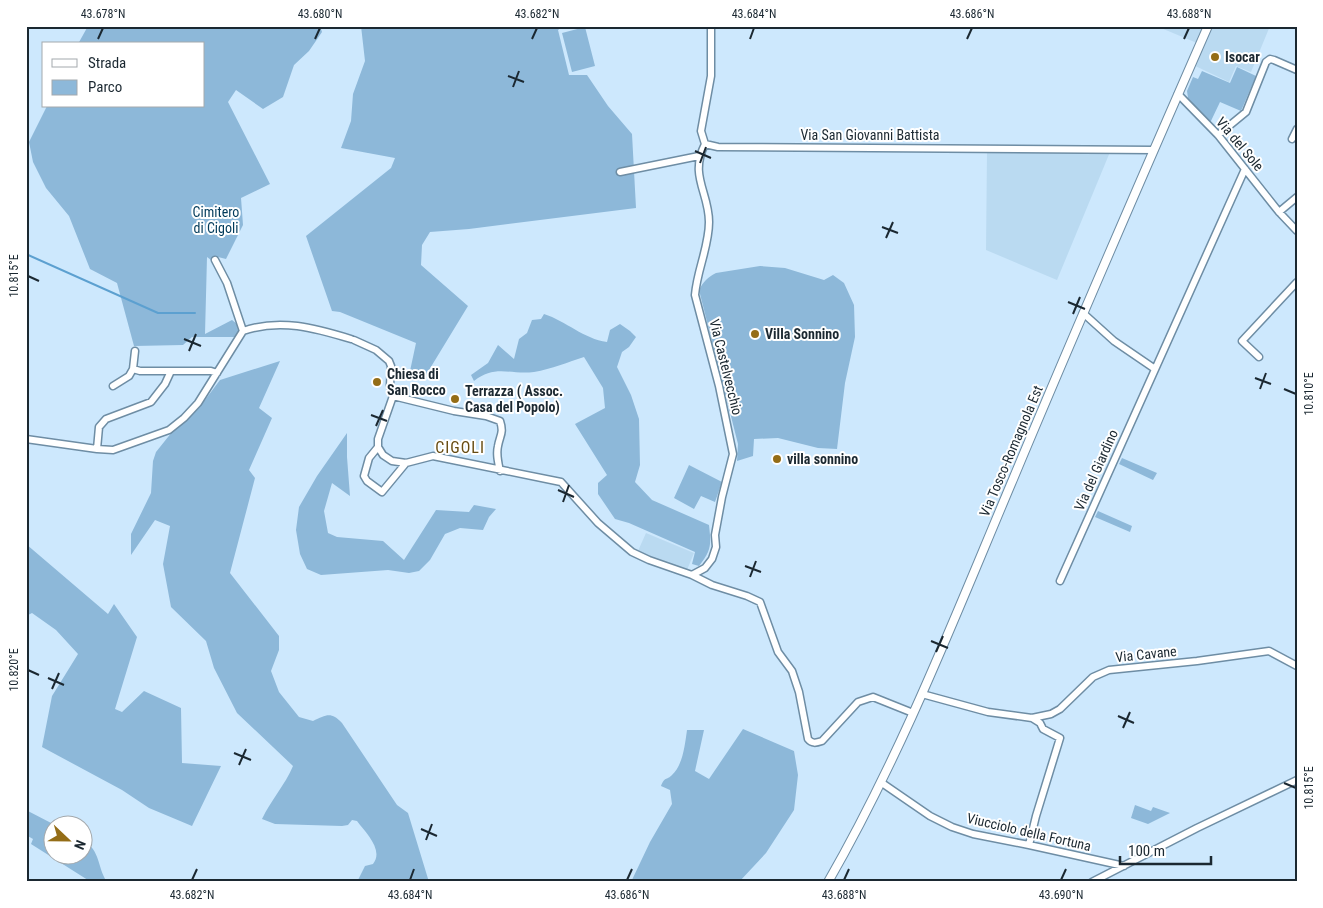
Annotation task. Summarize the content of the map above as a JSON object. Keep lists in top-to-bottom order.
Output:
{
  "streets": {
    "main road": ["Via Tosco-Romagnola Est"],
    "street": [
      "Via San Giovanni Battista",
      "Via del Sole",
      "Via Castelvecchio",
      "Via del Giardino",
      "Via Cavane",
      "Viucciolo della Fortuna"
    ]
  },
  "crossings": [
    ["Via San Giovanni Battista", "Via Castelvecchio"],
    ["Via San Giovanni Battista", "Via Tosco-Romagnola Est"],
    ["Via del Sole", "Via Tosco-Romagnola Est"],
    ["Via del Sole", "Via del Giardino"],
    ["Via Tosco-Romagnola Est", "Via Cavane"],
    ["Via Tosco-Romagnola Est", "Viucciolo della Fortuna"]
  ],
  "districts": ["CIGOLI"],
  "parks": ["Cimitero di Cigoli"],
  "places": [
    "Isocar",
    "Villa Sonnino",
    "Chiesa di San Rocco",
    "Terrazza ( Assoc. Casa del Popolo)",
    "villa sonnino"
  ],
  "legend": ["Strada", "Parco"],
  "scale_bar": "100 m",
  "north": "right",
  "coordinates": [
    "43.678°N",
    "43.680°N",
    "43.682°N",
    "43.684°N",
    "43.686°N",
    "43.688°N",
    "10.815°E",
    "10.810°E",
    "10.820°E",
    "43.690°N"
  ]
}
